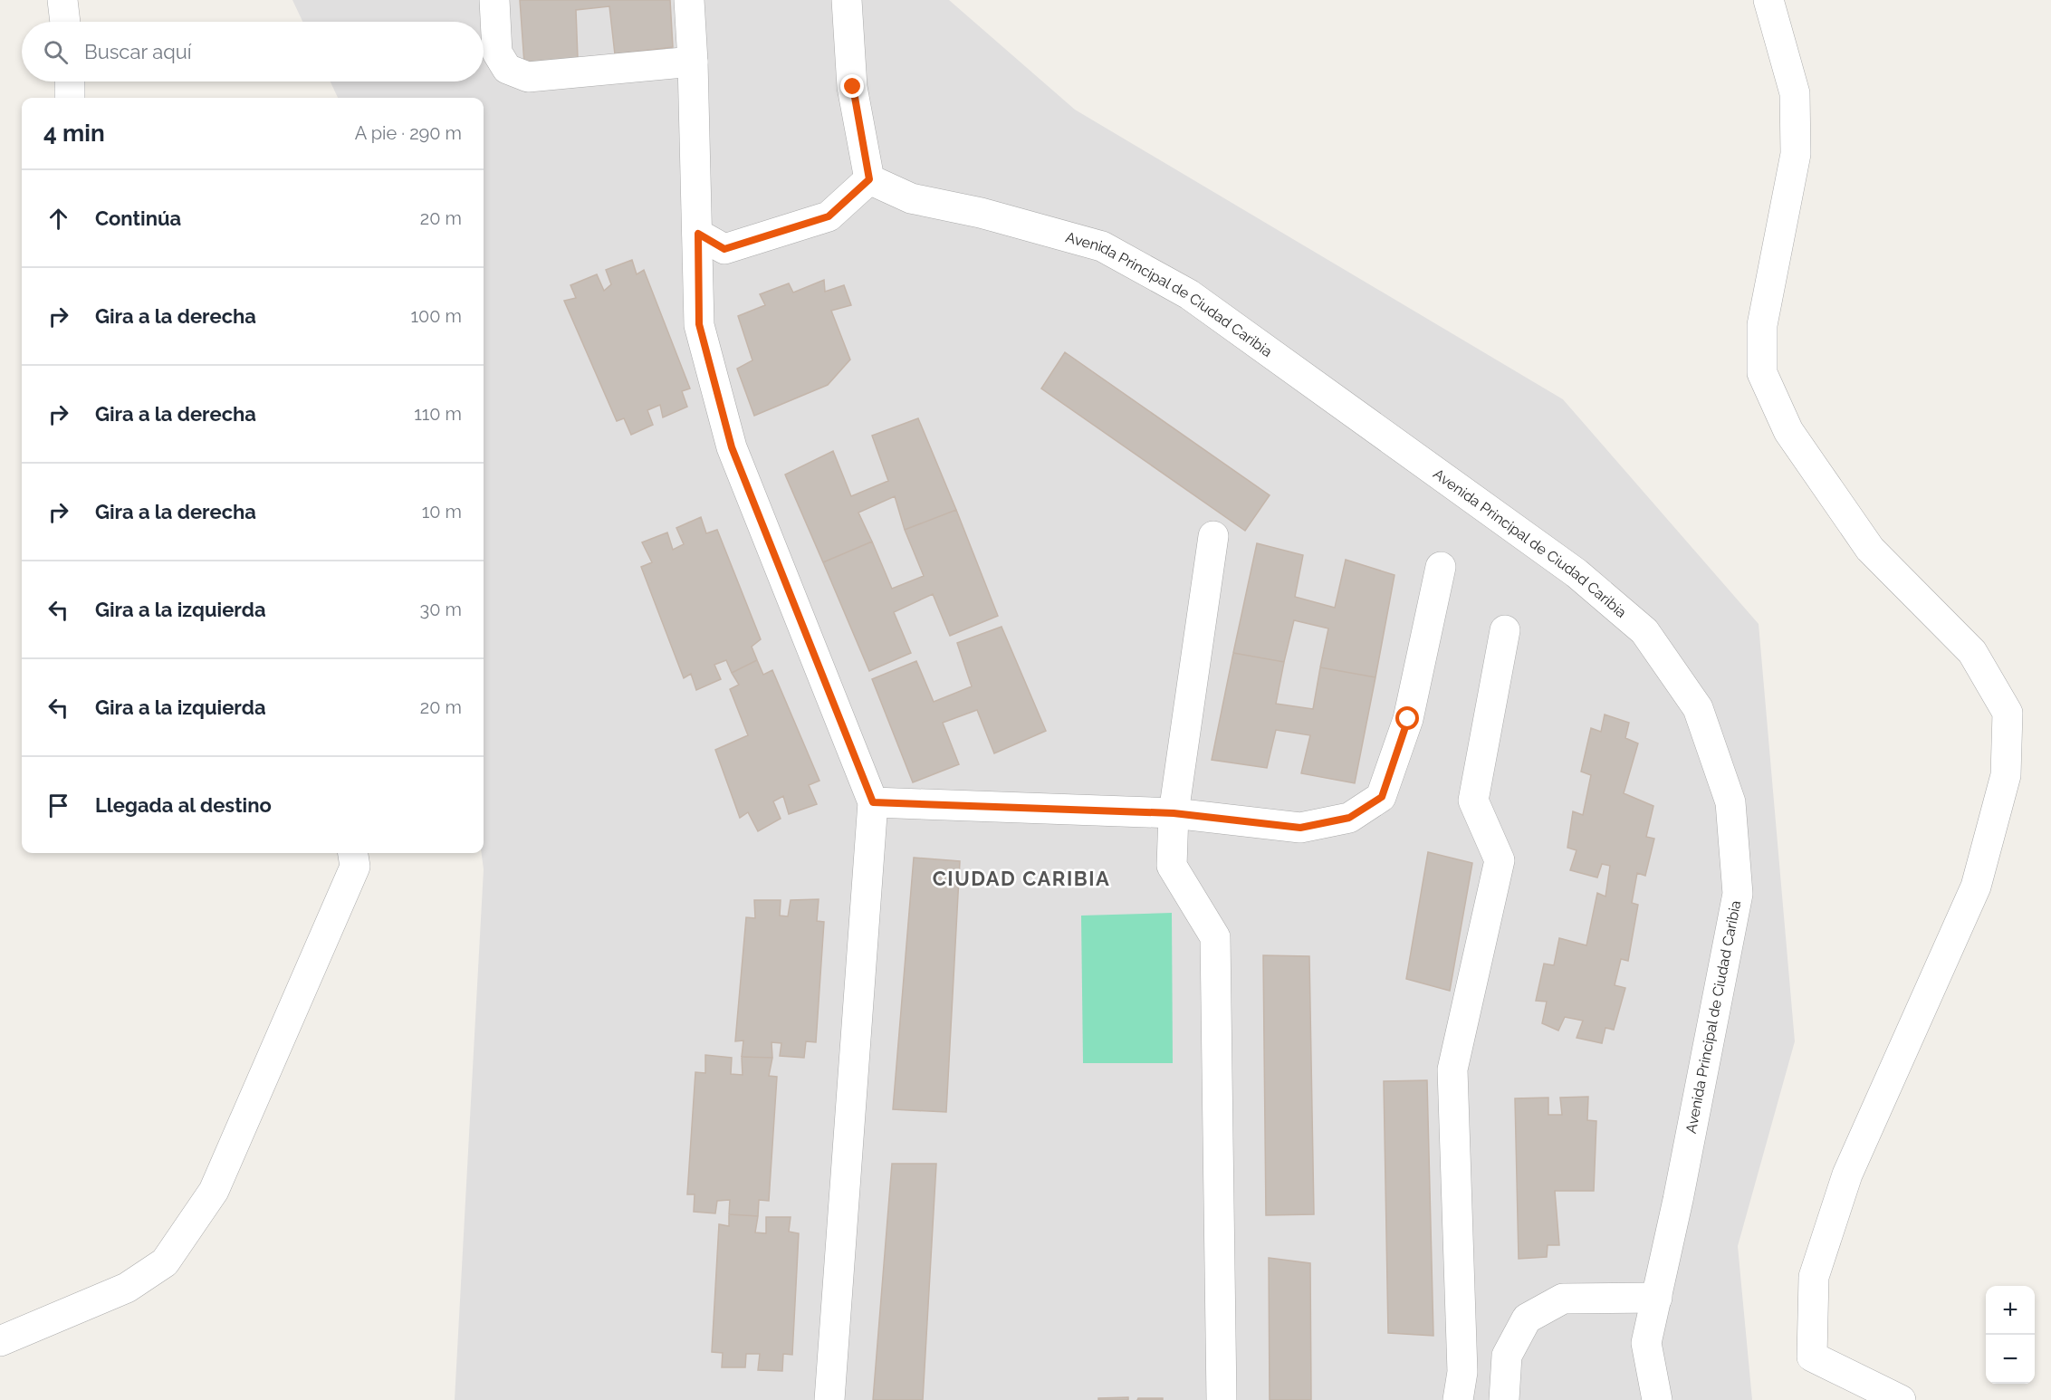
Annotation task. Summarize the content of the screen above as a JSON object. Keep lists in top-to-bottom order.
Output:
{
  "streets": {
    "street": ["Avenida Principal de Ciudad Caribia"]
  },
  "districts": ["CIUDAD CARIBIA"],
  "page": {
    "search": "Buscar aquí",
    "heading": ["4 min", "A pie · 290 m"],
    "list": [
      ["Continúa", "20 m"],
      ["Gira a la derecha", "100 m"],
      ["Gira a la derecha", "110 m"],
      ["Gira a la derecha", "10 m"],
      ["Gira a la izquierda", "30 m"],
      ["Gira a la izquierda", "20 m"],
      "Llegada al destino"
    ],
    "map_buttons": ["+", "−"]
  }
}
